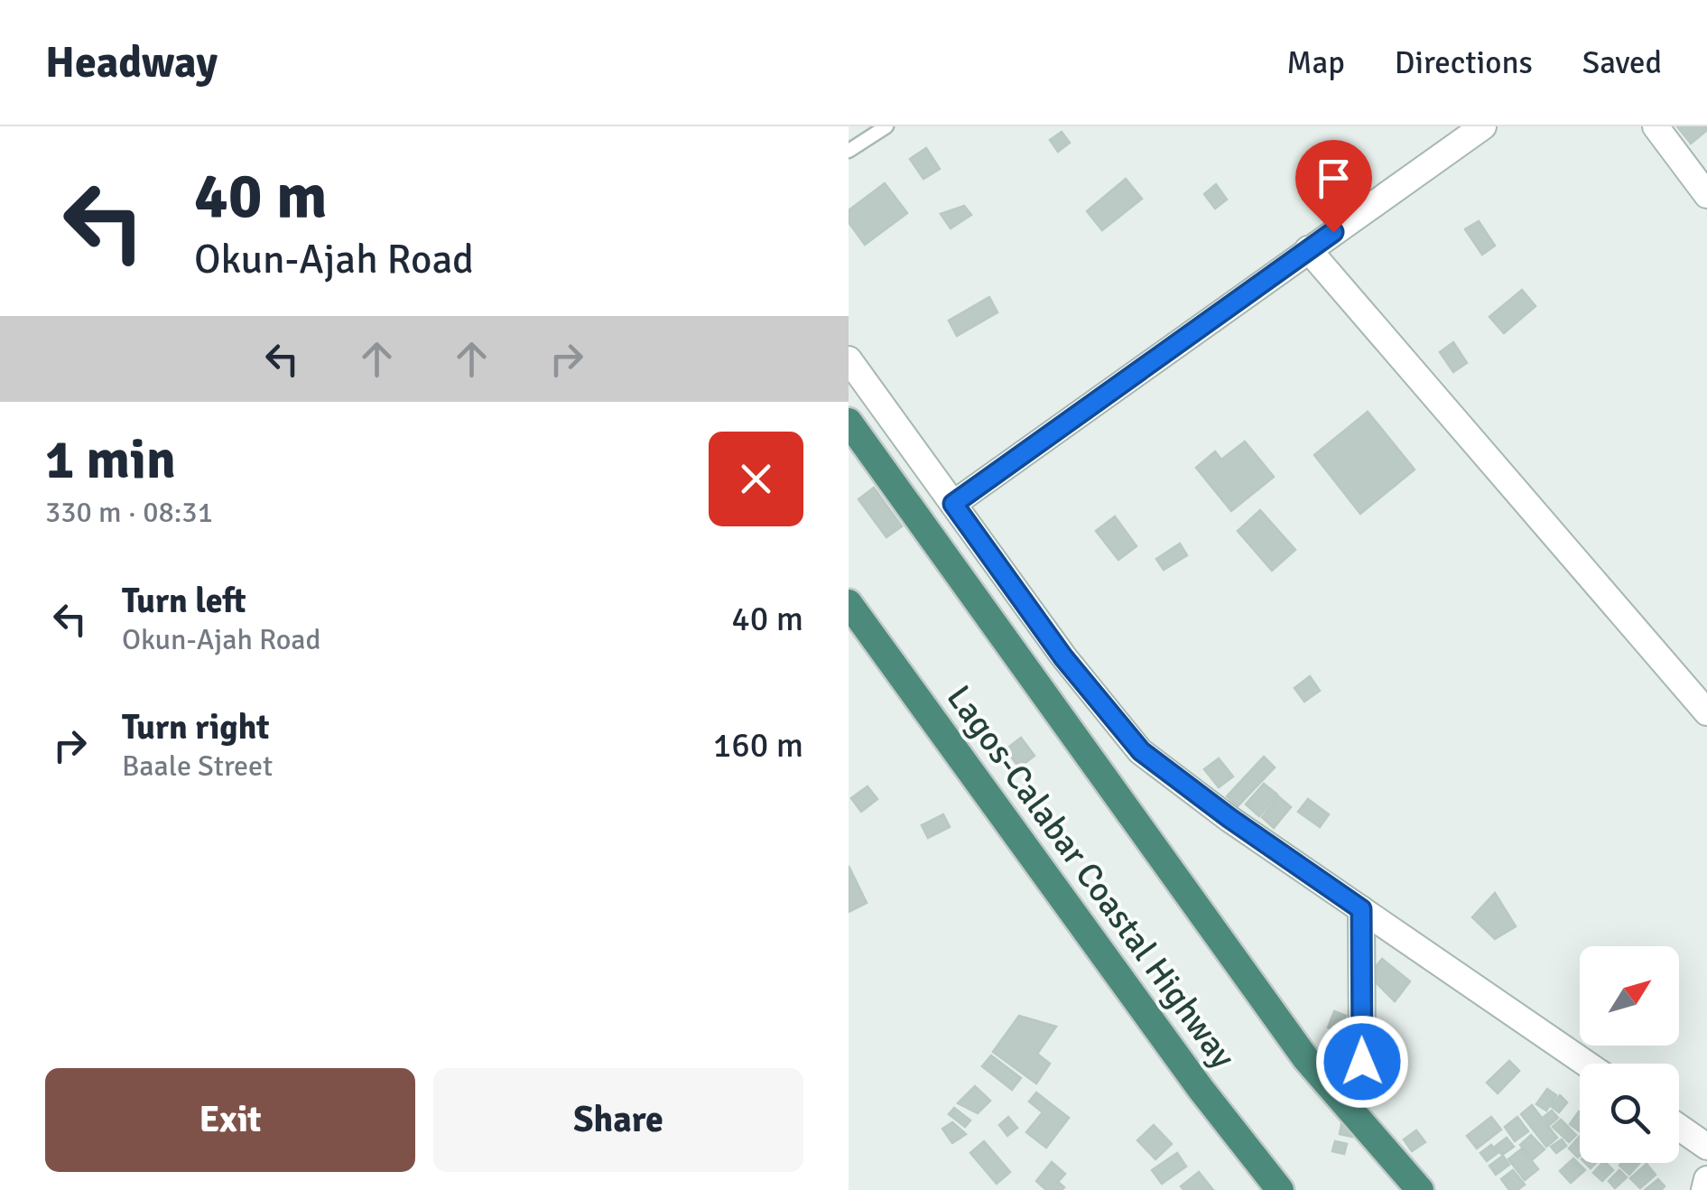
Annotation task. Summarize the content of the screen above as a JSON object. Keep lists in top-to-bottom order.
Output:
{
  "streets": {
    "highway": ["Lagos-Calabar Coastal Highway"]
  },
  "north": "top right",
  "page": {
    "header": "Headway",
    "nav": ["Map", "Directions", "Saved"],
    "turn": ["40 m", "Okun-Ajah Road"],
    "heading": ["1 min", "330 m · 08:31"],
    "list": [
      {
        "name": "Turn left",
        "note": "Okun-Ajah Road",
        "value": "40 m"
      },
      {
        "name": "Turn right",
        "note": "Baale Street",
        "value": "160 m"
      }
    ],
    "buttons": ["Exit", "Share"]
  }
}
